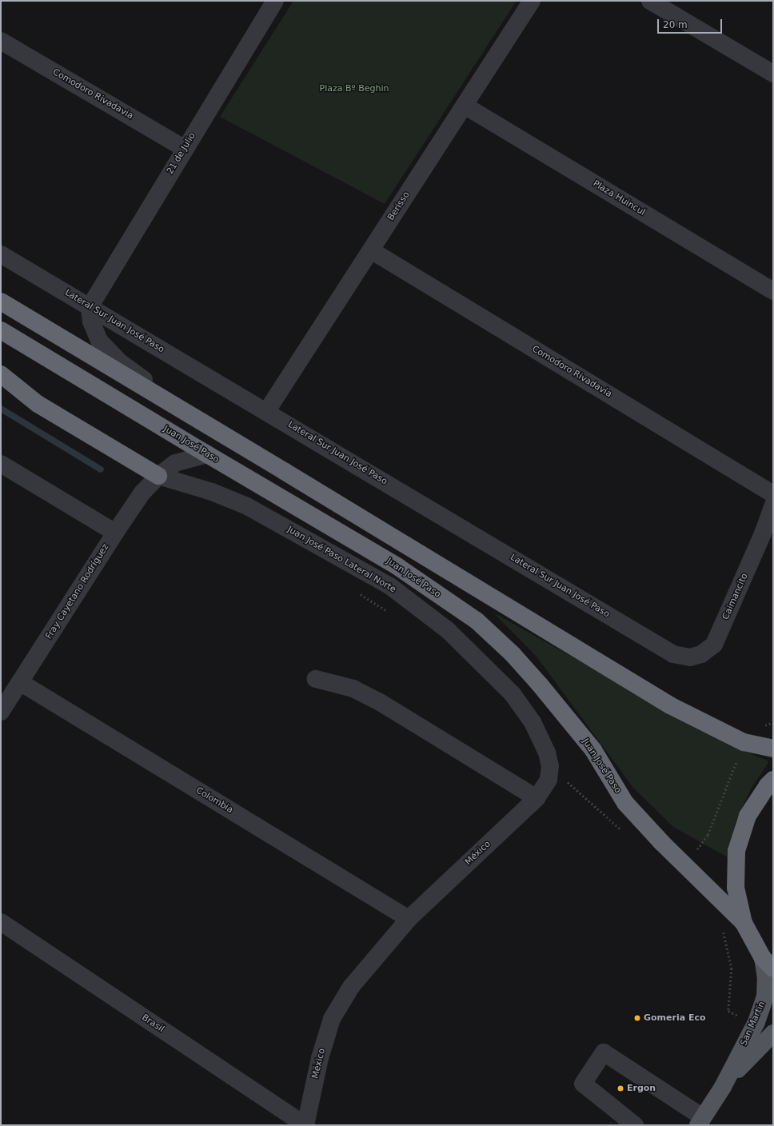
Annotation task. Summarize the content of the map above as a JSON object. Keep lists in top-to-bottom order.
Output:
{
  "streets": {
    "highway": ["Juan José Paso", "San Martín"],
    "street": [
      "Comodoro Rivadavia",
      "21 de Julio",
      "Plaza Huincul",
      "Berisso",
      "Lateral Sur Juan José Paso",
      "Juan José Paso Lateral Norte",
      "Fray Cayetano Rodríguez",
      "Caimancito",
      "Colombia",
      "México",
      "Brasil"
    ]
  },
  "crossings": [
    ["Comodoro Rivadavia", "21 de Julio"],
    ["Comodoro Rivadavia", "Berisso"],
    ["21 de Julio", "Lateral Sur Juan José Paso"],
    ["Plaza Huincul", "Berisso"],
    ["Berisso", "Lateral Sur Juan José Paso"],
    ["Lateral Sur Juan José Paso", "Caimancito"],
    ["Juan José Paso", "Fray Cayetano Rodríguez"],
    ["Juan José Paso", "San Martín"],
    ["Juan José Paso Lateral Norte", "Fray Cayetano Rodríguez"],
    ["Juan José Paso Lateral Norte", "México"],
    ["Fray Cayetano Rodríguez", "Colombia"],
    ["Colombia", "México"],
    ["México", "Brasil"]
  ],
  "parks": ["Plaza Bº Beghin"],
  "places": ["Gomeria Eco", "Ergon"],
  "scale_bar": "20 m"
}
